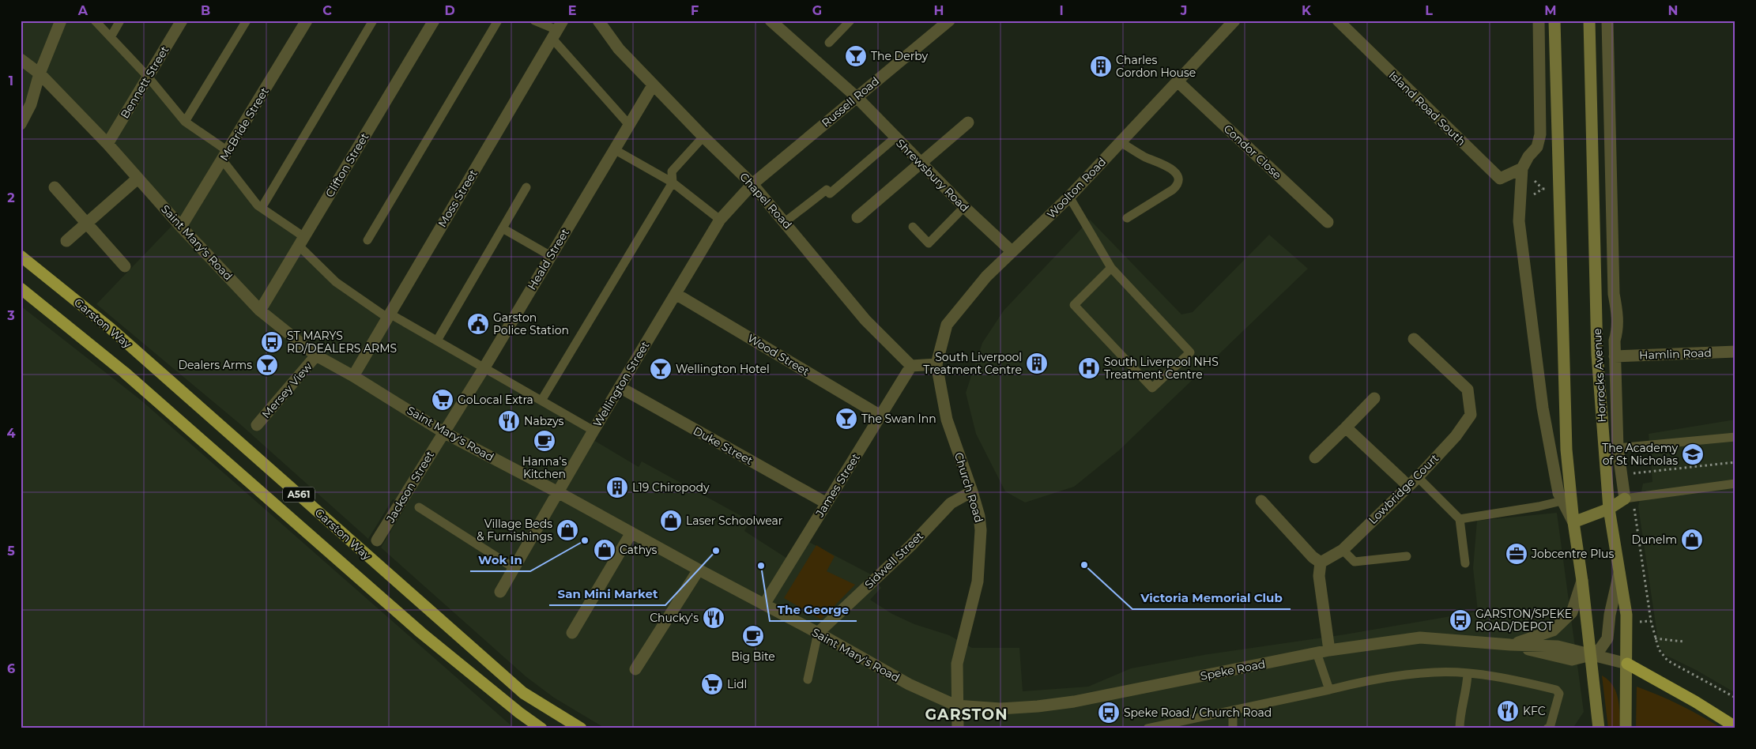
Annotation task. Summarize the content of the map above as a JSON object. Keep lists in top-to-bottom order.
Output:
{
  "streets": {
    "highway": ["Garston Way", "A561"],
    "main road": ["Horrocks Avenue"],
    "street": [
      "Bennett Street",
      "Russell Road",
      "Island Road South",
      "McBride Street",
      "Condor Close",
      "Clifton Street",
      "Shrewsbury Road",
      "Woolton Road",
      "Moss Street",
      "Chapel Road",
      "Saint Mary's Road",
      "Heald Street",
      "Hamlin Road",
      "Wood Street",
      "Wellington Street",
      "Mersey View",
      "Duke Street",
      "James Street",
      "Jackson Street",
      "Church Road",
      "Lowbridge Court",
      "Sidwell Street",
      "Speke Road"
    ]
  },
  "crossings": [
    ["Bennett Street", "Saint Mary's Road"],
    ["Russell Road", "Shrewsbury Road"],
    ["Russell Road", "Chapel Road"],
    ["Russell Road", "Wellington Street"],
    ["McBride Street", "Saint Mary's Road"],
    ["Condor Close", "Woolton Road"],
    ["Clifton Street", "Saint Mary's Road"],
    ["Shrewsbury Road", "Woolton Road"],
    ["Woolton Road", "Church Road"],
    ["Moss Street", "Saint Mary's Road"],
    ["Chapel Road", "Heald Street"],
    ["Chapel Road", "Wellington Street"],
    ["Chapel Road", "James Street"],
    ["Saint Mary's Road", "Heald Street"],
    ["Saint Mary's Road", "Wellington Street"],
    ["Saint Mary's Road", "Mersey View"],
    ["Saint Mary's Road", "James Street"],
    ["Saint Mary's Road", "Jackson Street"],
    ["Saint Mary's Road", "Church Road"],
    ["Saint Mary's Road", "Sidwell Street"],
    ["Saint Mary's Road", "Speke Road"],
    ["Heald Street", "Jackson Street"],
    ["Hamlin Road", "Horrocks Avenue"],
    ["Wood Street", "Wellington Street"],
    ["Wood Street", "James Street"],
    ["Horrocks Avenue", "Speke Road"],
    ["Wellington Street", "Duke Street"],
    ["Duke Street", "James Street"],
    ["Church Road", "Sidwell Street"],
    ["Church Road", "Speke Road"]
  ],
  "districts": ["GARSTON"],
  "places": {
    "bar": [
      "The Derby",
      "Dealers Arms",
      "Wellington Hotel",
      "The Swan Inn"
    ],
    "building": ["Charles Gordon House", "South Liverpool Treatment Centre", "L19 Chiropody"],
    "public building": ["Garston Police Station"],
    "bus stop": ["ST MARYS RD/DEALERS ARMS", "GARSTON/SPEKE ROAD/DEPOT", "Speke Road / Church Road"],
    "hospital": ["South Liverpool NHS Treatment Centre"],
    "supermarket": ["GoLocal Extra", "Lidl"],
    "restaurant": ["Nabzys", "Chucky's", "KFC"],
    "cafe": ["Hanna's Kitchen", "Big Bite"],
    "school or university": ["The Academy of St Nicholas"],
    "shop": [
      "Laser Schoolwear",
      "Village Beds & Furnishings",
      "Dunelm",
      "Cathys"
    ],
    "other": [
      "Wok In",
      "San Mini Market",
      "Victoria Memorial Club",
      "The George"
    ],
    "office": ["Jobcentre Plus"]
  },
  "grid": {
    "columns": [
      "A",
      "B",
      "C",
      "D",
      "E",
      "F",
      "G",
      "H",
      "I",
      "J",
      "K",
      "L",
      "M",
      "N"
    ],
    "rows": [
      "1",
      "2",
      "3",
      "4",
      "5",
      "6"
    ]
  }
}
